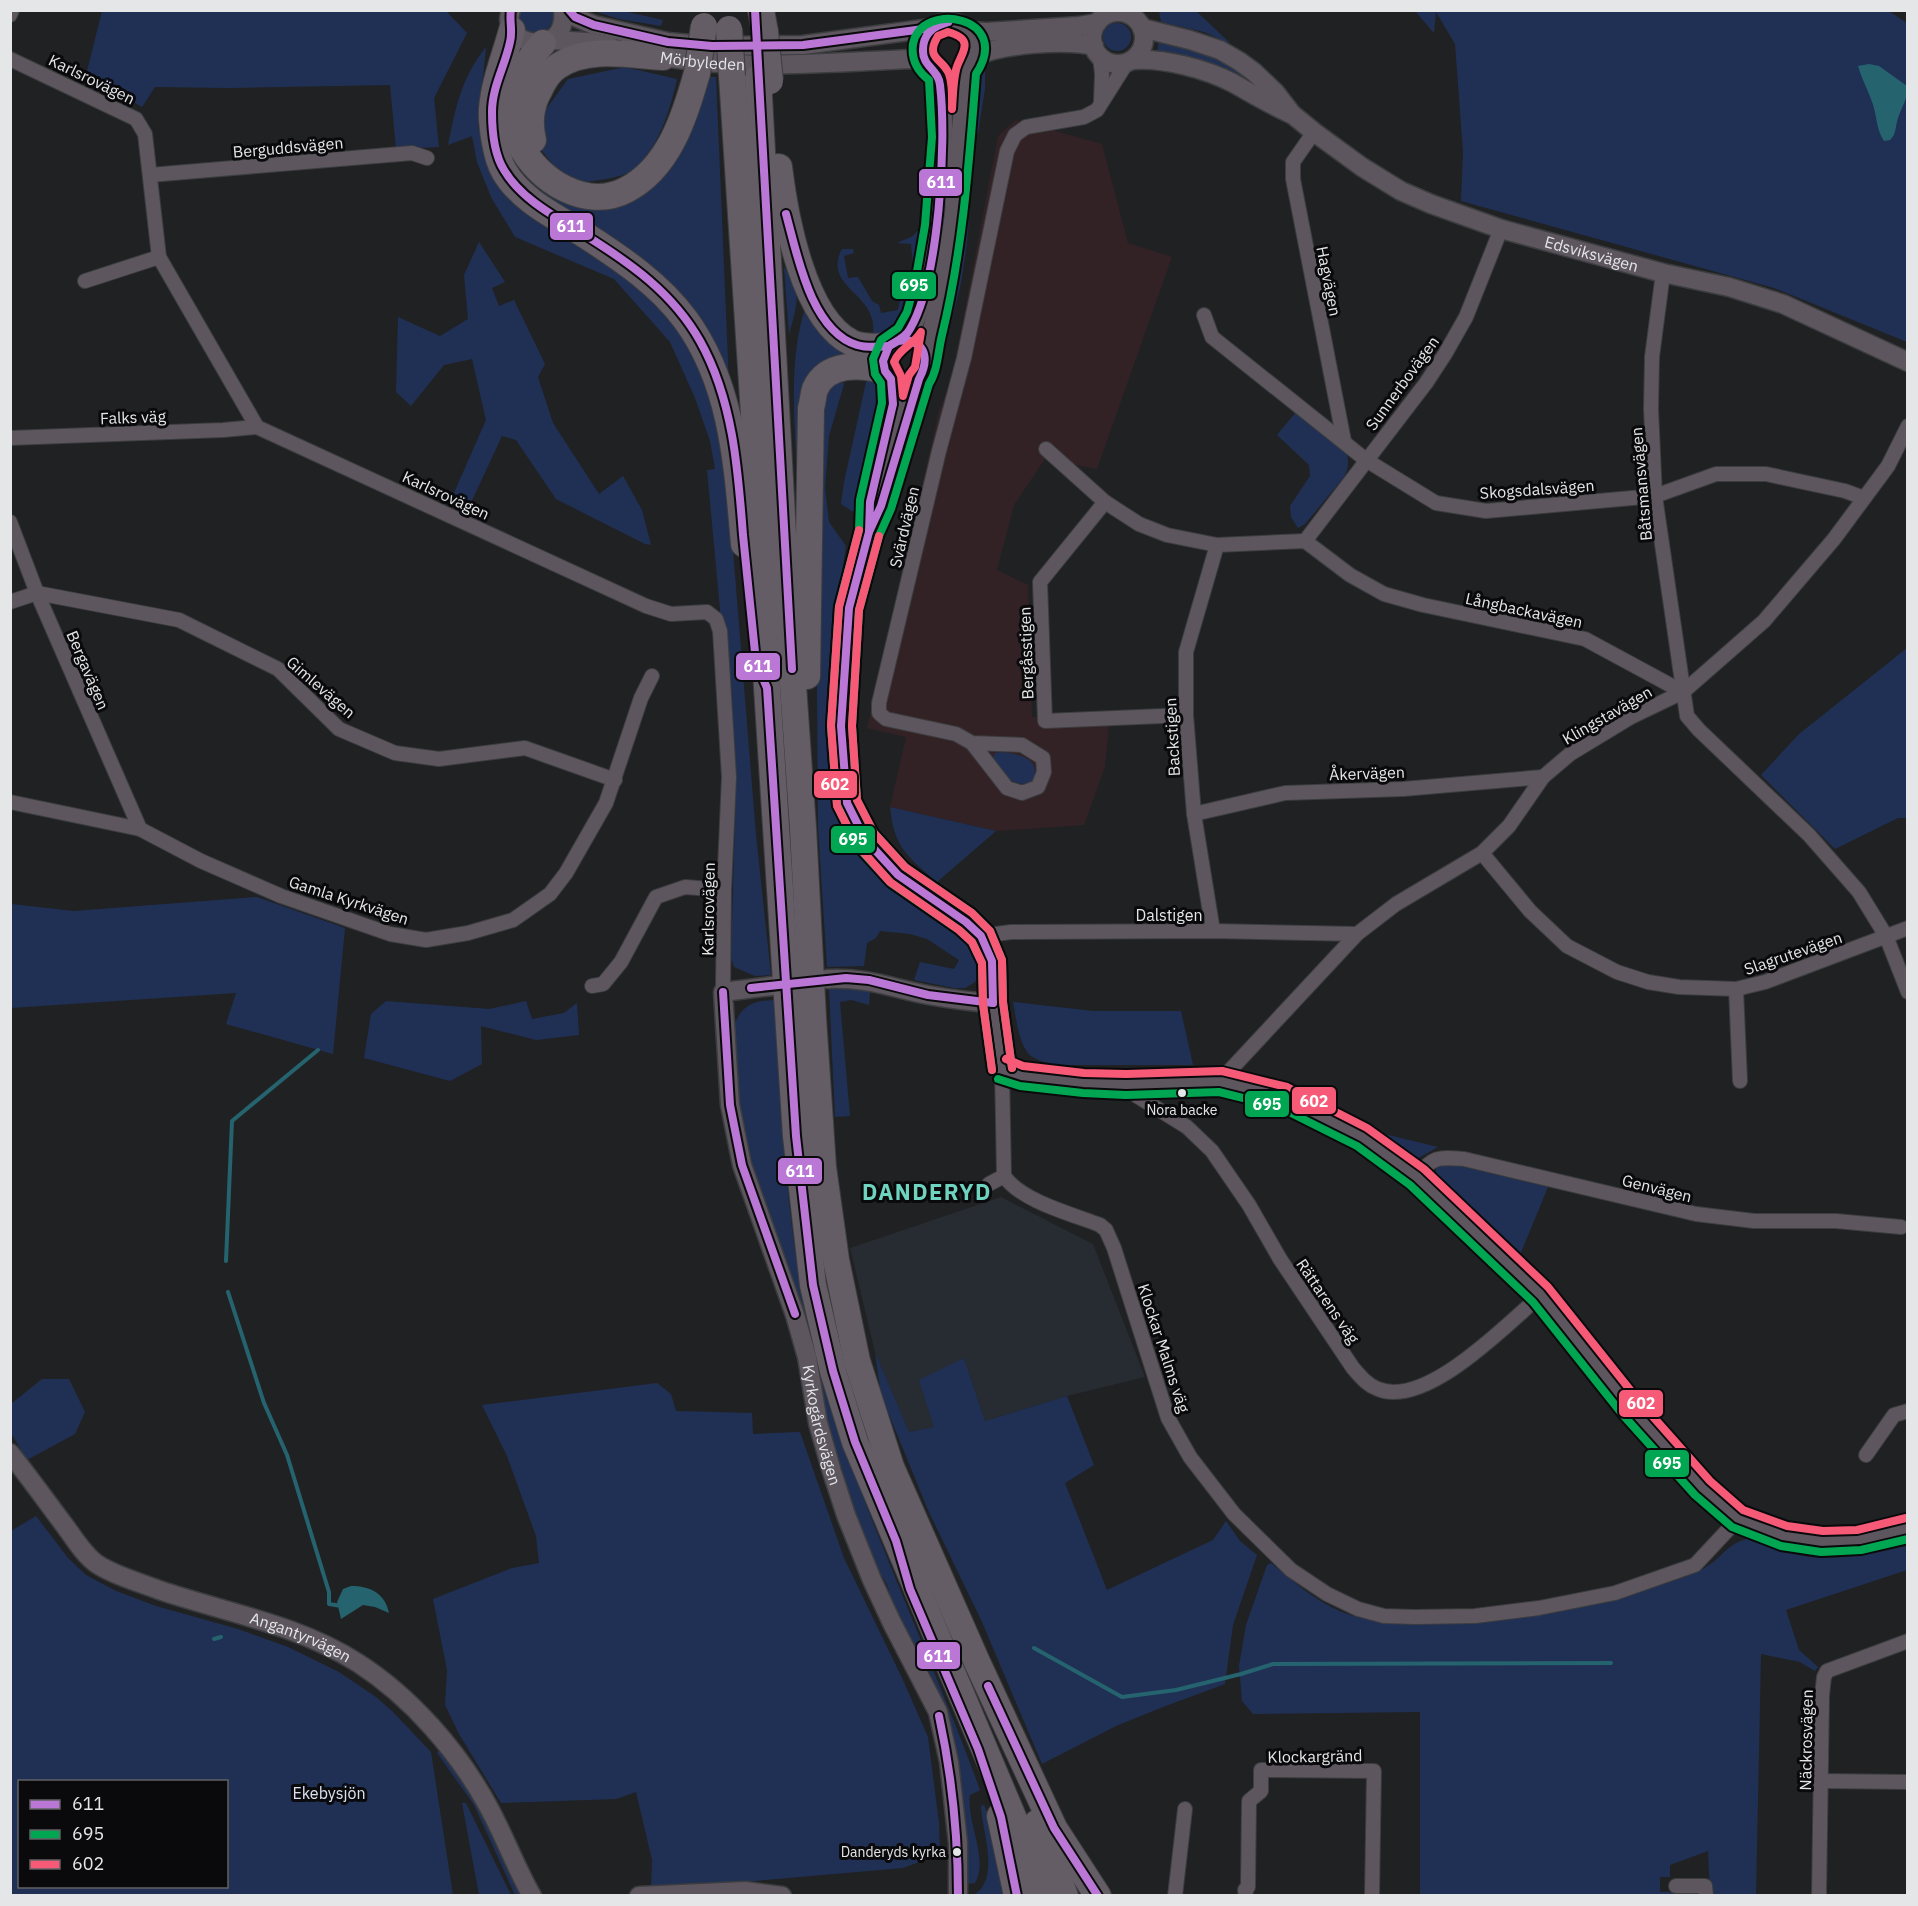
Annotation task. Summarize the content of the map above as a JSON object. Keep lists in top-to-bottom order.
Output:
{
  "streets": {
    "street": [
      "Mörbyleden",
      "Karlsrovägen",
      "Berguddsvägen",
      "Edsviksvägen",
      "Hagvägen",
      "Sunnerbovägen",
      "Falks väg",
      "Båtsmansvägen",
      "Skogsdalsvägen",
      "Svärdvägen",
      "Långbackavägen",
      "Bergåsstigen",
      "Bergavägen",
      "Gimlevägen",
      "Klingstavägen",
      "Backstigen",
      "Åkervägen",
      "Gamla Kyrkvägen",
      "Dalstigen",
      "Slagrutevägen",
      "Genvägen",
      "Rättarens väg",
      "Klockar Malms väg",
      "Kyrkogårdsvägen",
      "Angantyrvägen",
      "Näckrosvägen",
      "Klockargränd"
    ]
  },
  "crossings": [
    ["Karlsrovägen", "Berguddsvägen"],
    ["Karlsrovägen", "Falks väg"],
    ["Karlsrovägen", "Kyrkogårdsvägen"],
    ["Edsviksvägen", "Hagvägen"],
    ["Edsviksvägen", "Sunnerbovägen"],
    ["Edsviksvägen", "Båtsmansvägen"],
    ["Edsviksvägen", "Svärdvägen"],
    ["Hagvägen", "Skogsdalsvägen"],
    ["Sunnerbovägen", "Skogsdalsvägen"],
    ["Sunnerbovägen", "Långbackavägen"],
    ["Båtsmansvägen", "Skogsdalsvägen"],
    ["Båtsmansvägen", "Långbackavägen"],
    ["Båtsmansvägen", "Klingstavägen"],
    ["Skogsdalsvägen", "Klingstavägen"],
    ["Långbackavägen", "Klingstavägen"],
    ["Bergåsstigen", "Backstigen"],
    ["Bergavägen", "Gimlevägen"],
    ["Bergavägen", "Gamla Kyrkvägen"],
    ["Gimlevägen", "Gamla Kyrkvägen"],
    ["Klingstavägen", "Åkervägen"],
    ["Klingstavägen", "Dalstigen"],
    ["Klingstavägen", "Slagrutevägen"],
    ["Backstigen", "Åkervägen"],
    ["Backstigen", "Dalstigen"]
  ],
  "districts": ["DANDERYD"],
  "parks": ["Ekebysjön"],
  "places": ["Nora backe", "Danderyds kyrka"],
  "lines": ["transit line 611", "transit line 695", "transit line 602"],
  "legend": ["611", "695", "602"]
}
